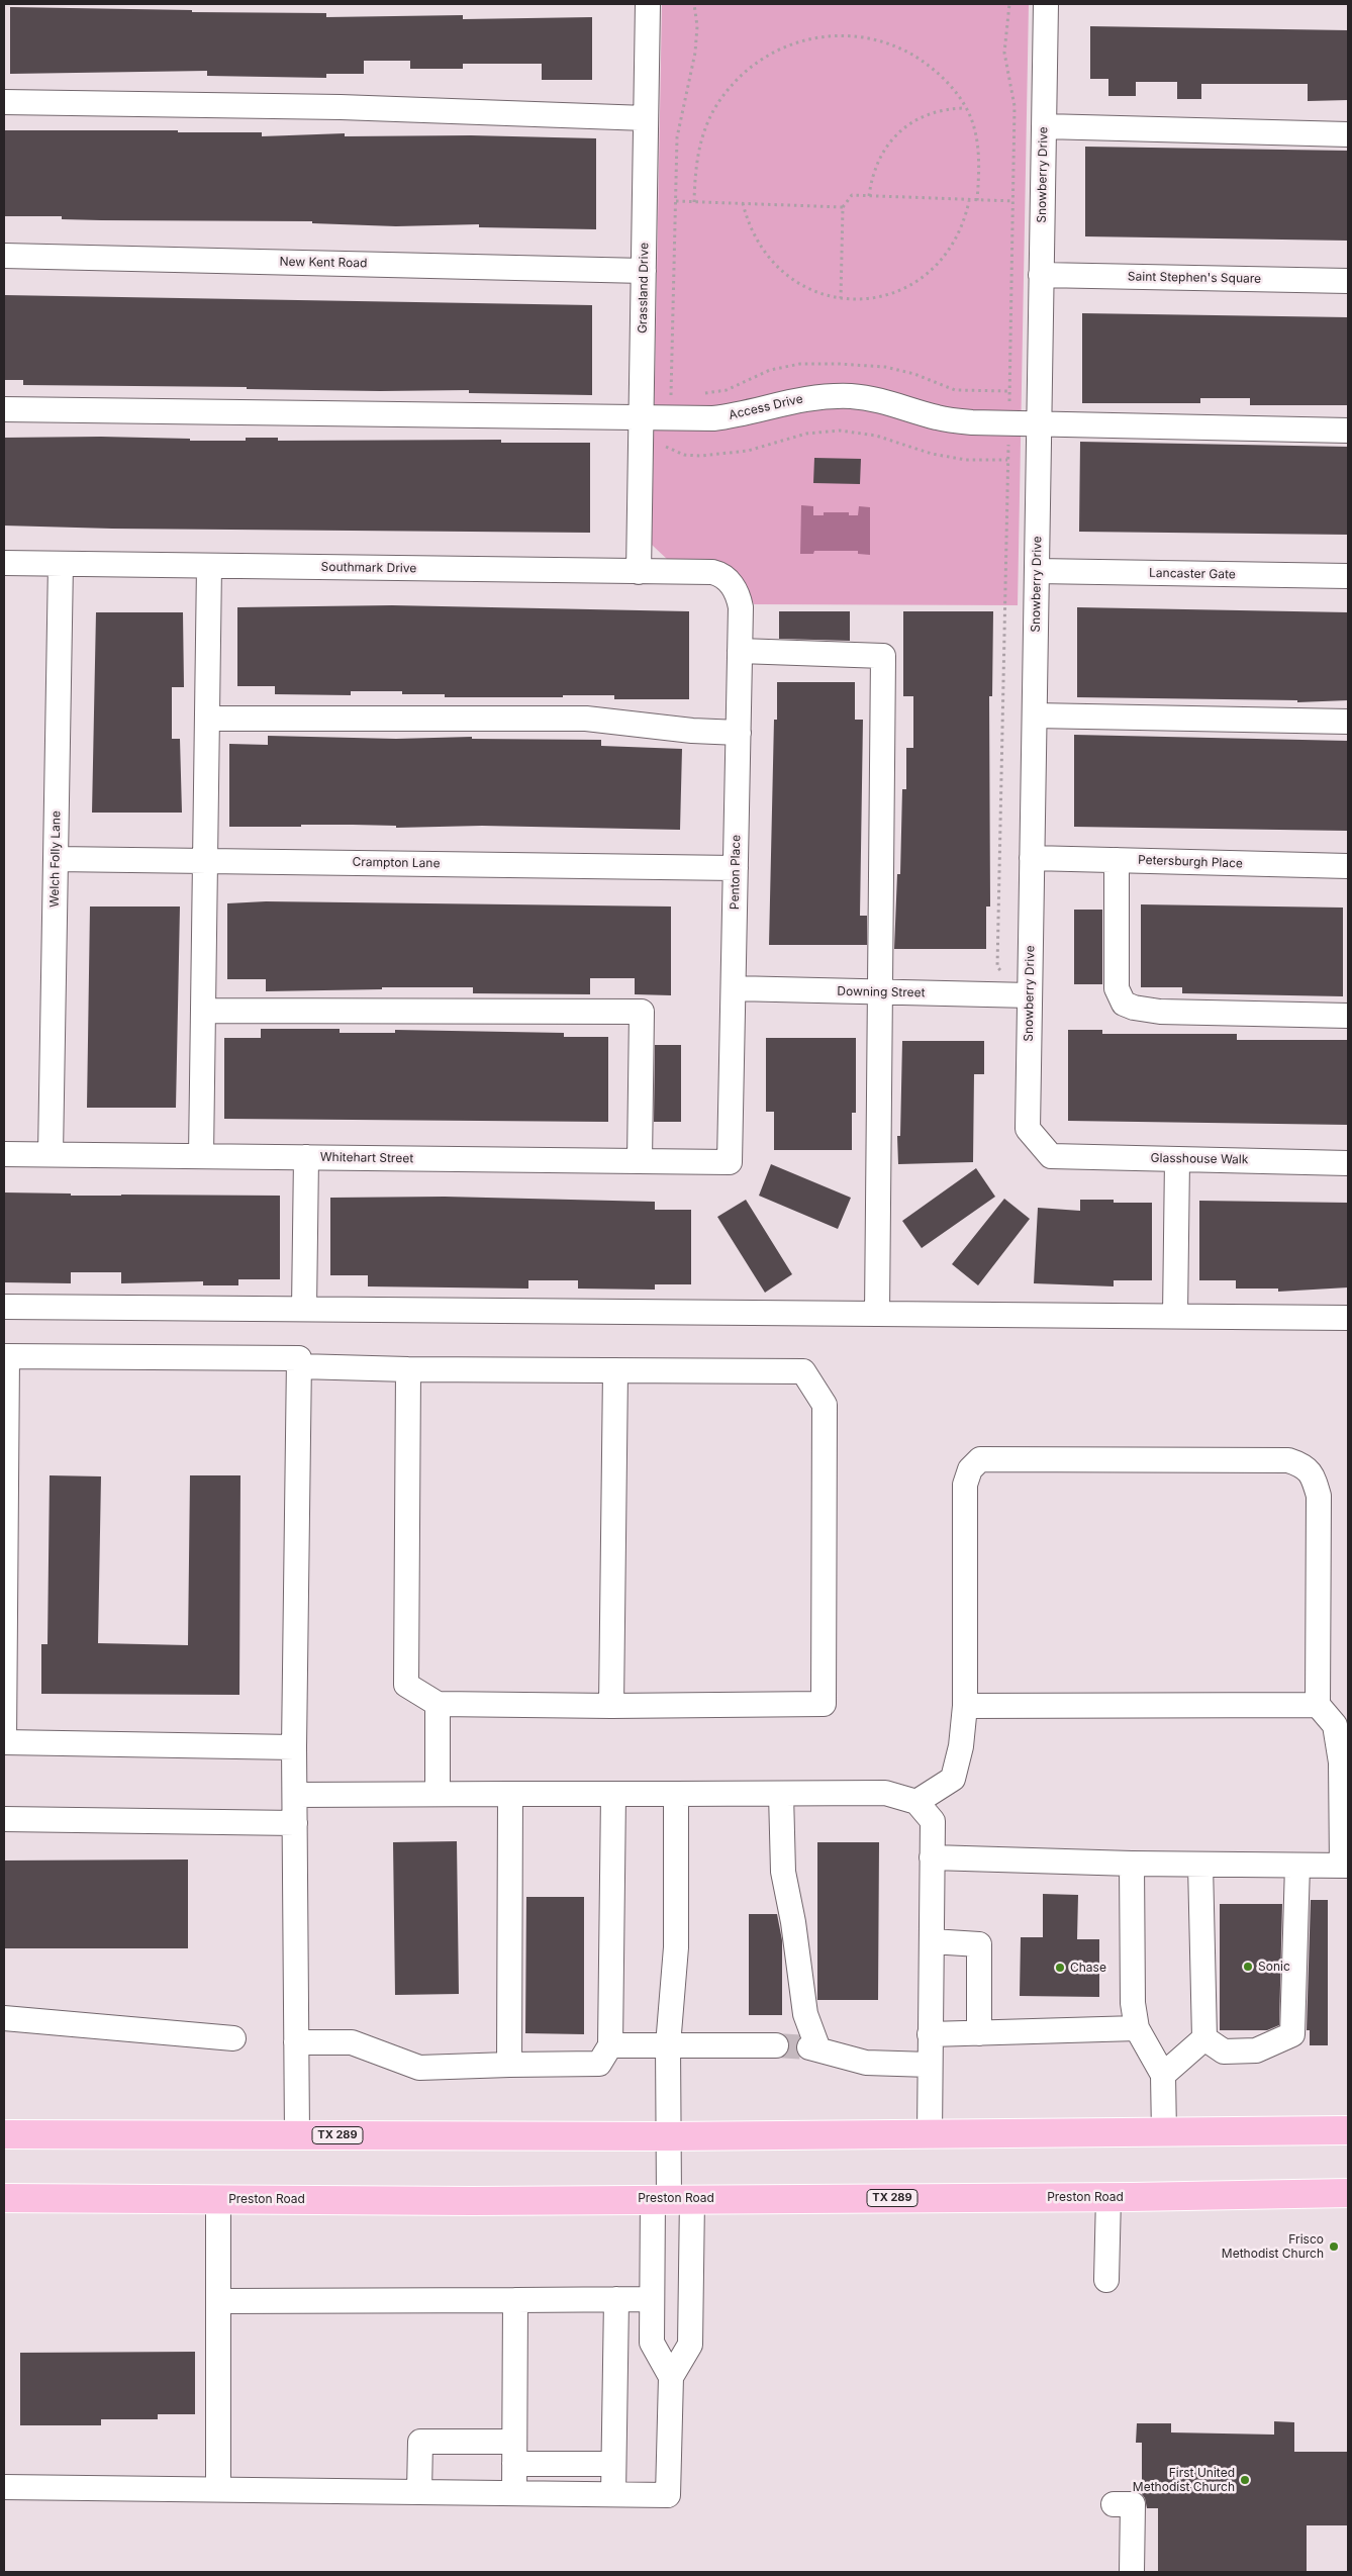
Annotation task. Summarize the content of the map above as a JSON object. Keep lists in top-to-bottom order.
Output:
{
  "streets": {
    "main road": ["TX 289", "Preston Road"],
    "street": [
      "Snowberry Drive",
      "New Kent Road",
      "Saint Stephen's Square",
      "Grassland Drive",
      "Access Drive",
      "Southmark Drive",
      "Lancaster Gate",
      "Welch Folly Lane",
      "Petersburgh Place",
      "Crampton Lane",
      "Penton Place",
      "Downing Street",
      "Whitehart Street",
      "Glasshouse Walk"
    ]
  },
  "crossings": [
    ["Snowberry Drive", "Saint Stephen's Square"],
    ["Snowberry Drive", "Access Drive"],
    ["Snowberry Drive", "Lancaster Gate"],
    ["Snowberry Drive", "Petersburgh Place"],
    ["Snowberry Drive", "Downing Street"],
    ["Snowberry Drive", "Glasshouse Walk"],
    ["New Kent Road", "Grassland Drive"],
    ["Grassland Drive", "Access Drive"],
    ["Grassland Drive", "Southmark Drive"],
    ["Southmark Drive", "Welch Folly Lane"],
    ["Southmark Drive", "Penton Place"],
    ["Welch Folly Lane", "Crampton Lane"],
    ["Welch Folly Lane", "Whitehart Street"],
    ["Crampton Lane", "Penton Place"],
    ["Penton Place", "Downing Street"],
    ["Penton Place", "Whitehart Street"]
  ],
  "places": [
    "Sonic",
    "Chase",
    "Frisco Methodist Church",
    "First United Methodist Church"
  ]
}
